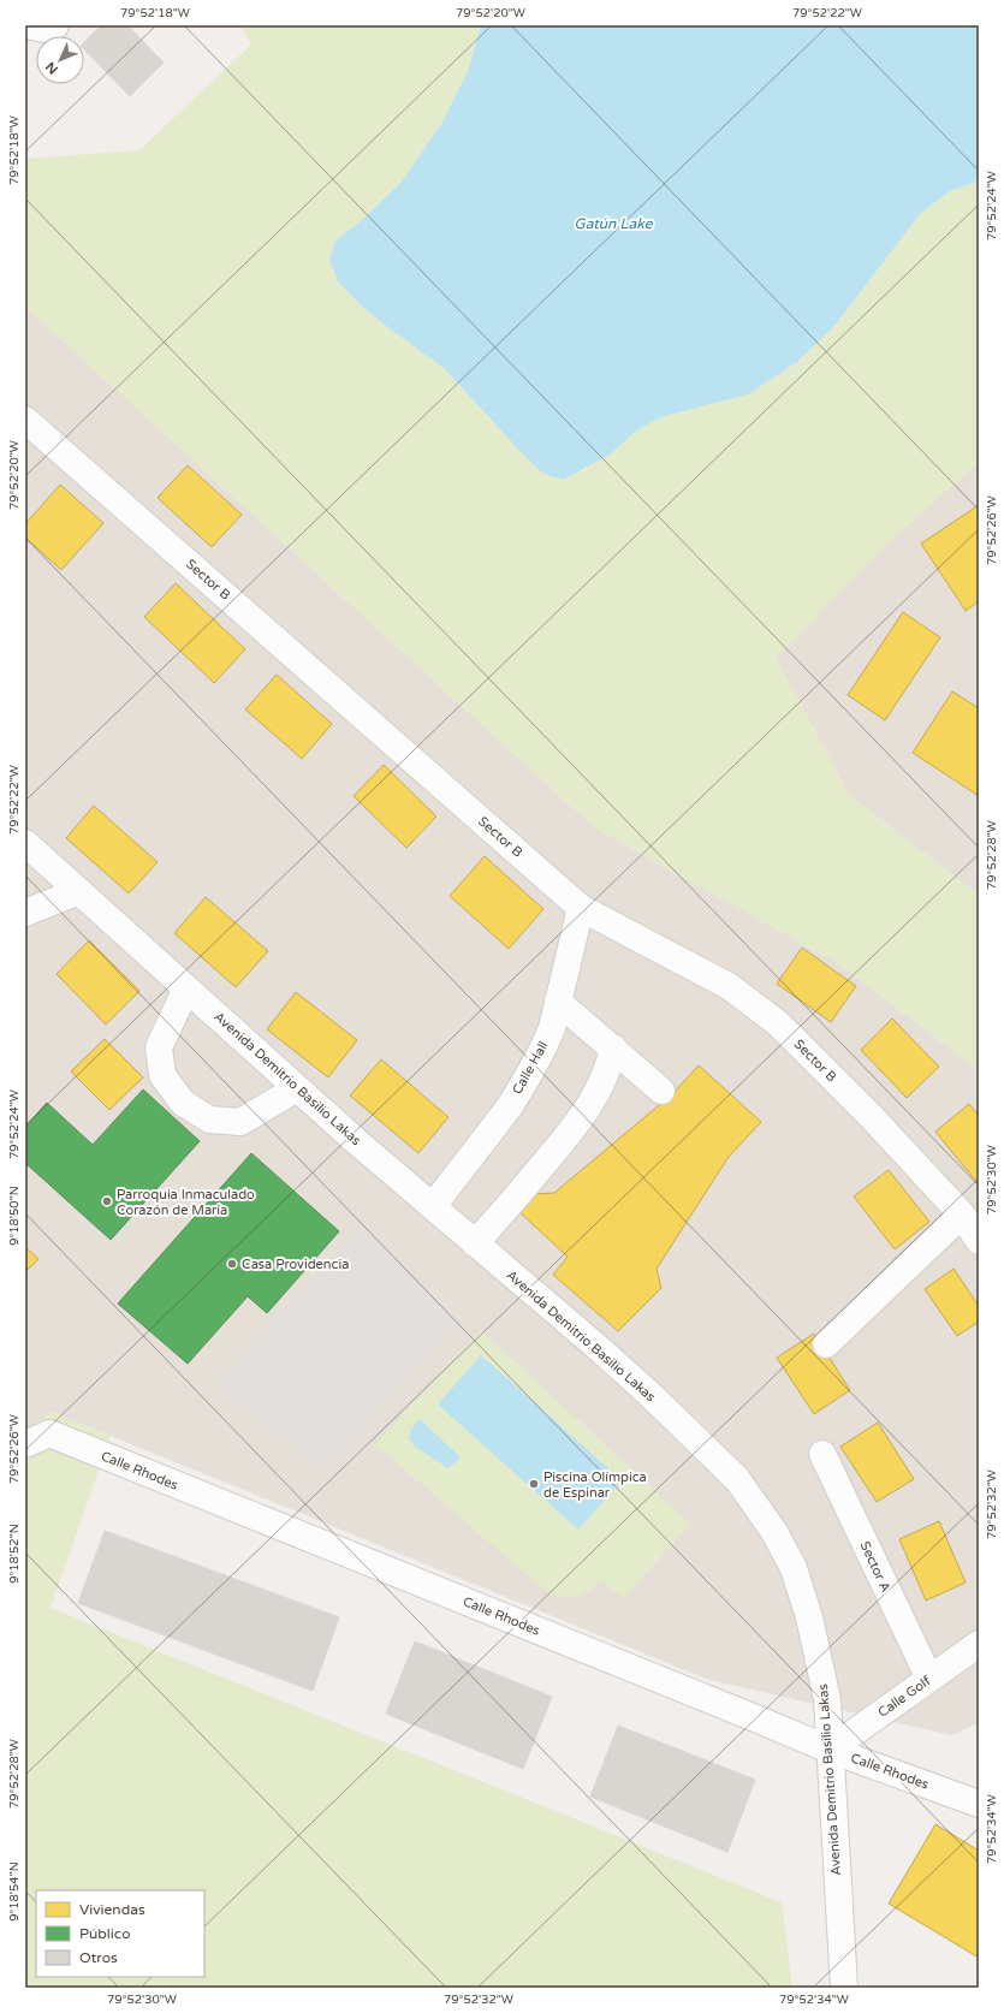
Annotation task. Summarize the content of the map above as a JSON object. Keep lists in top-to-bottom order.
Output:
{
  "streets": {
    "street": [
      "Sector B",
      "Calle Hall",
      "Avenida Demitrio Basilio Lakas",
      "Calle Rhodes",
      "Sector A",
      "Calle Golf"
    ]
  },
  "crossings": [
    ["Sector B", "Calle Hall"],
    ["Calle Hall", "Avenida Demitrio Basilio Lakas"],
    ["Avenida Demitrio Basilio Lakas", "Calle Rhodes"],
    ["Avenida Demitrio Basilio Lakas", "Calle Golf"],
    ["Calle Rhodes", "Calle Golf"],
    ["Sector A", "Calle Golf"]
  ],
  "water": ["Gatún Lake"],
  "places": ["Parroquia Inmaculado Corazón de María", "Casa Providencia", "Piscina Olímpica de Espinar"],
  "legend": ["Viviendas", "Público", "Otros"],
  "north": "bottom left",
  "coordinates": [
    "79°52'18\"W",
    "79°52'20\"W",
    "79°52'22\"W",
    "79°52'24\"W",
    "79°52'26\"W",
    "79°52'28\"W",
    "79°52'30\"W",
    "9°18'50\"N",
    "79°52'32\"W",
    "9°18'52\"N",
    "79°52'34\"W",
    "9°18'54\"N"
  ]
}
